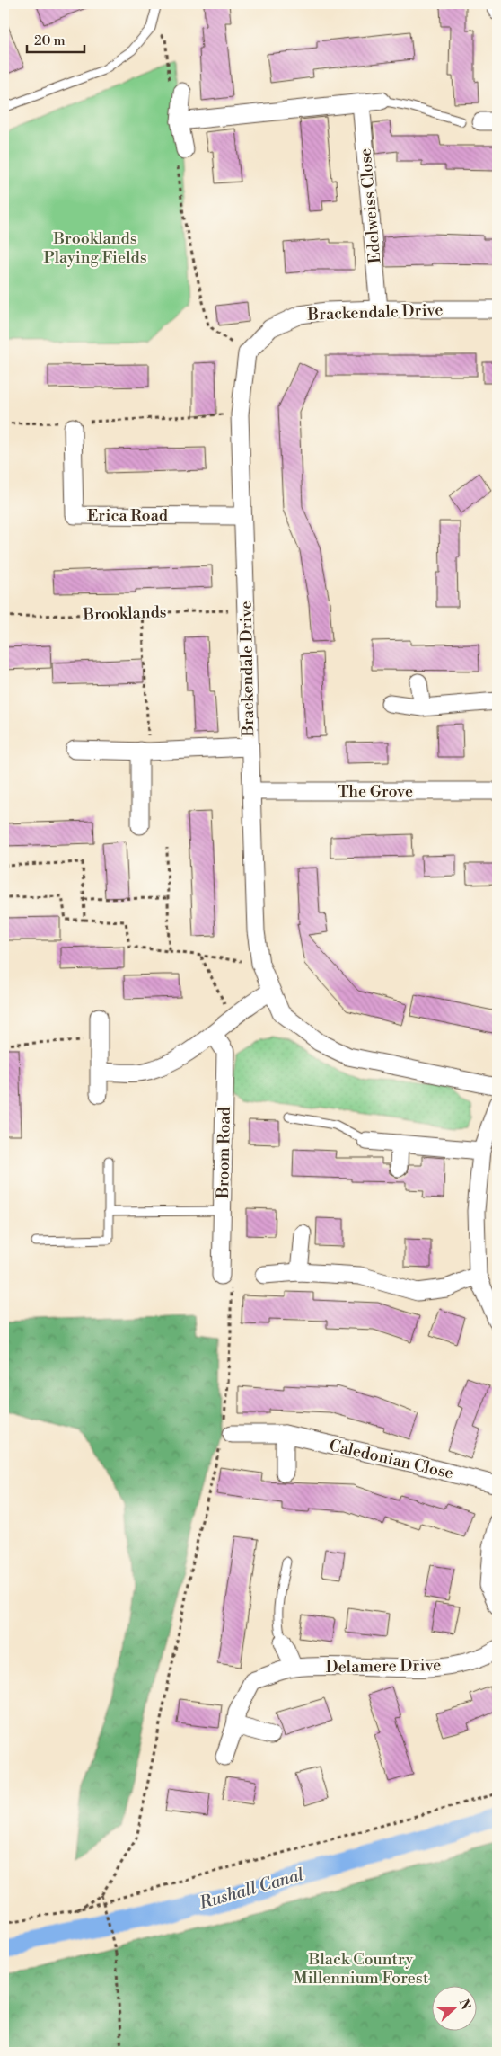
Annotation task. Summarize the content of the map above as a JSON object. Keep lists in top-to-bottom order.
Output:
{
  "streets": {
    "street": [
      "Edelweiss Close",
      "Brackendale Drive",
      "Erica Road",
      "The Grove",
      "Broom Road",
      "Caledonian Close",
      "Delamere Drive"
    ],
    "path": ["Brooklands"]
  },
  "crossings": [
    ["Edelweiss Close", "Brackendale Drive"],
    ["Brackendale Drive", "Erica Road"],
    ["Brackendale Drive", "Brooklands"],
    ["Brackendale Drive", "The Grove"]
  ],
  "water": ["Rushall Canal"],
  "parks": ["Brooklands Playing Fields", "Black Country Millennium Forest"],
  "scale_bar": "20 m",
  "north": "right"
}
